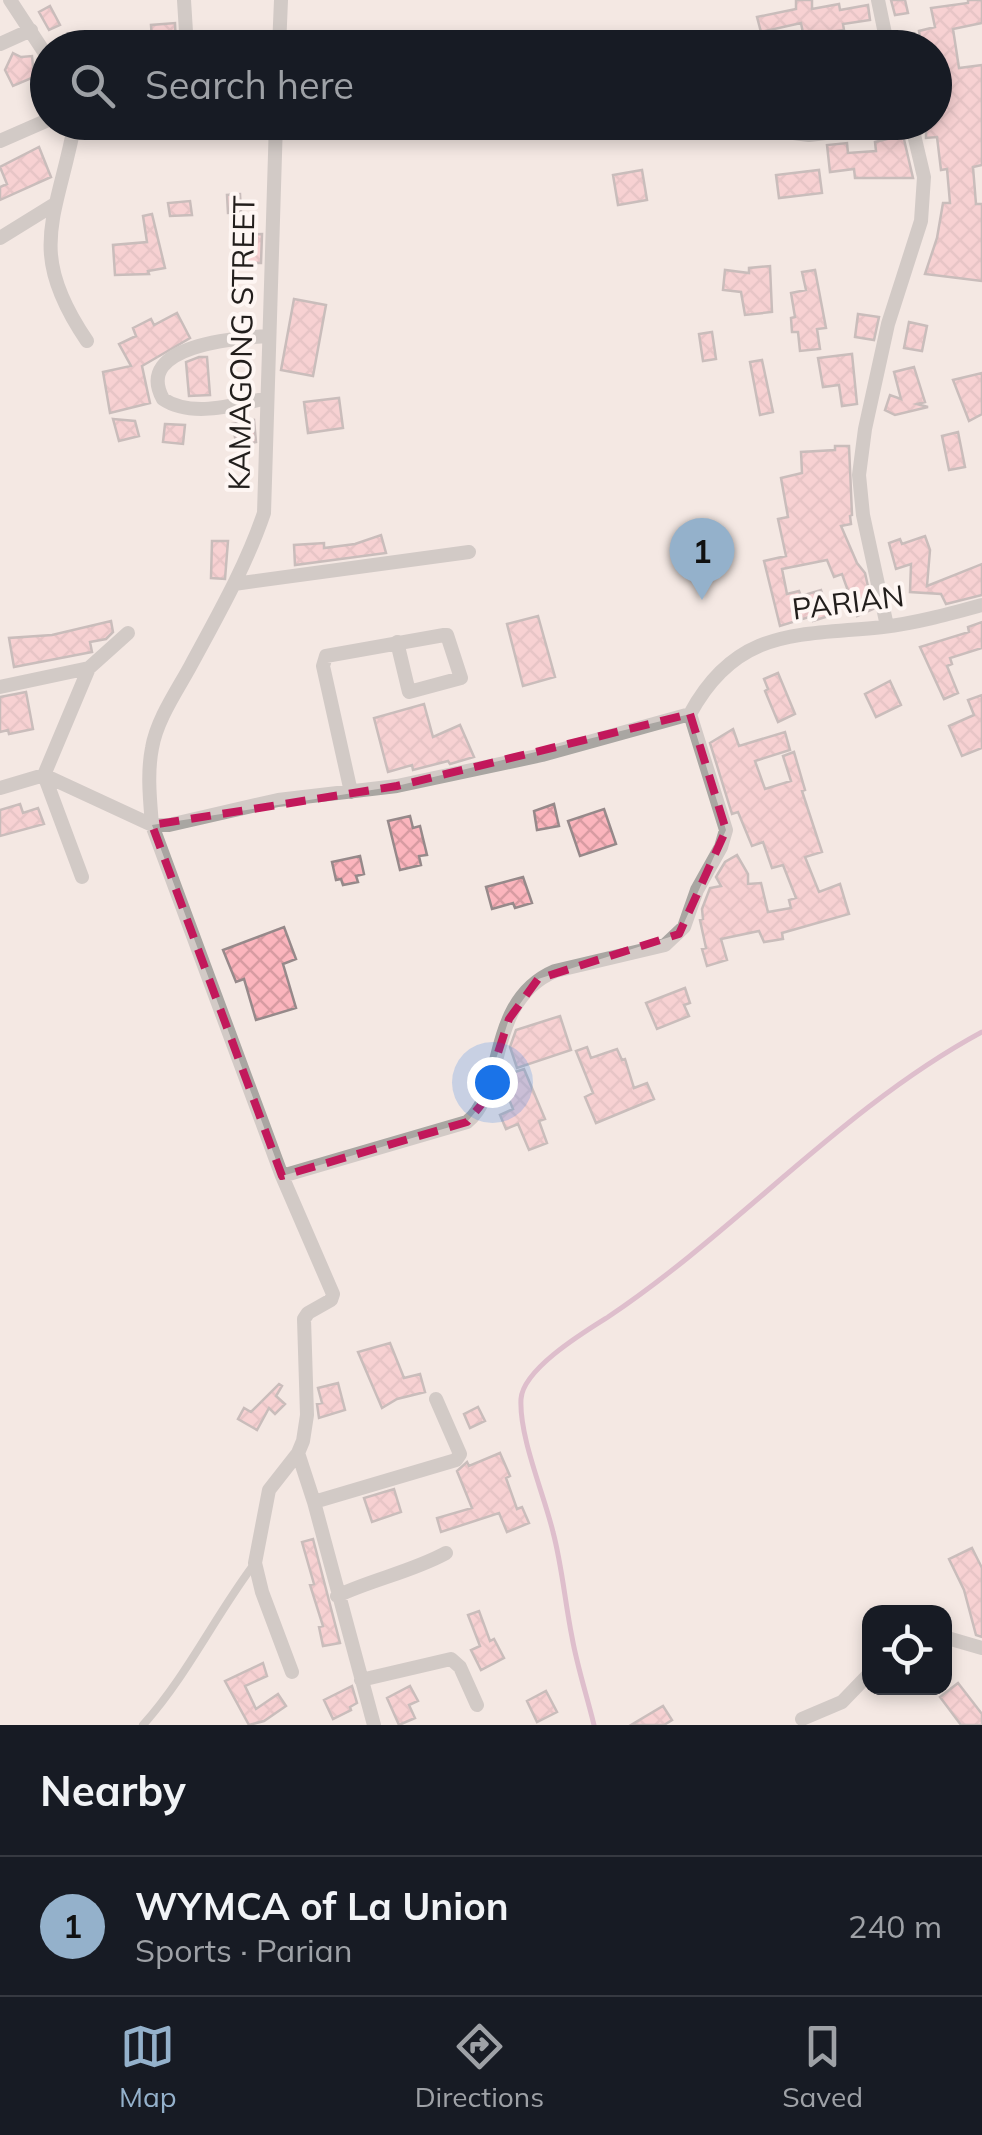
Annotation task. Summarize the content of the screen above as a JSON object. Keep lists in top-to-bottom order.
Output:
{
  "streets": {
    "street": ["KAMAGONG STREET", "PARIAN"]
  },
  "page": {
    "search": "Search here",
    "pins": "1",
    "heading": "Nearby",
    "list": [
      {
        "mark": "1",
        "name": "WYMCA of La Union",
        "note": "Sports · Parian",
        "value": "240 m"
      }
    ],
    "nav": ["Map", "Directions", "Saved"]
  }
}
